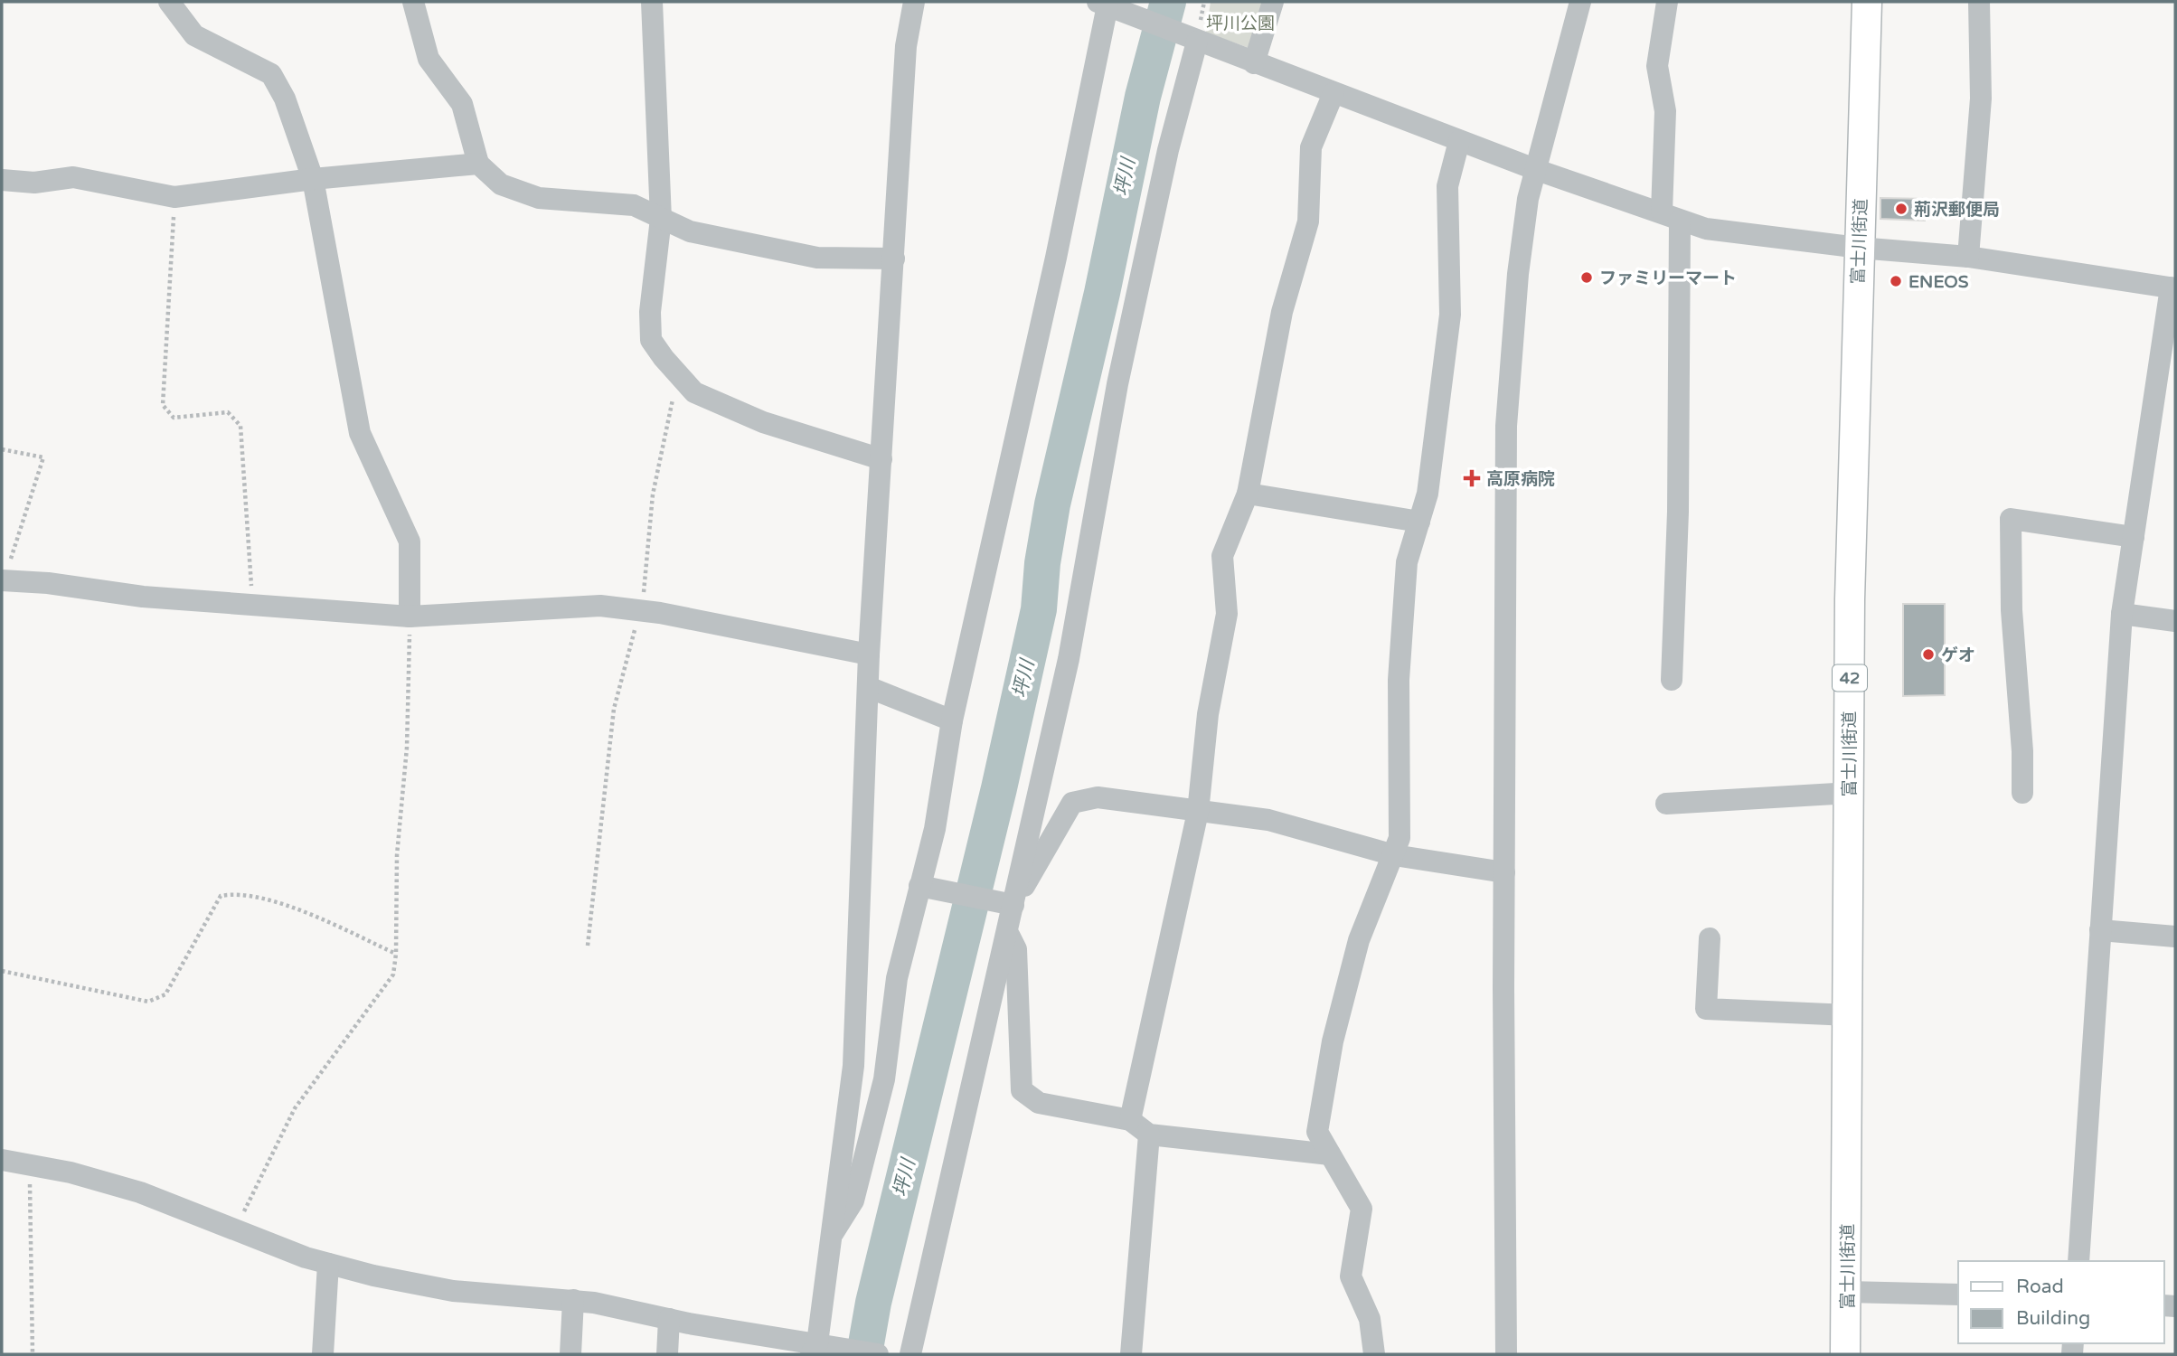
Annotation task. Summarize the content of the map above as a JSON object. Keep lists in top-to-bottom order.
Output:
{
  "streets": {
    "main road": ["富士川街道", "42"]
  },
  "water": ["坪川"],
  "parks": ["坪川公園"],
  "places": {
    "other": [
      "荊沢郵便局",
      "ファミリーマート",
      "ENEOS",
      "ゲオ"
    ],
    "health": ["高原病院"]
  },
  "legend": ["Road", "Building"]
}
